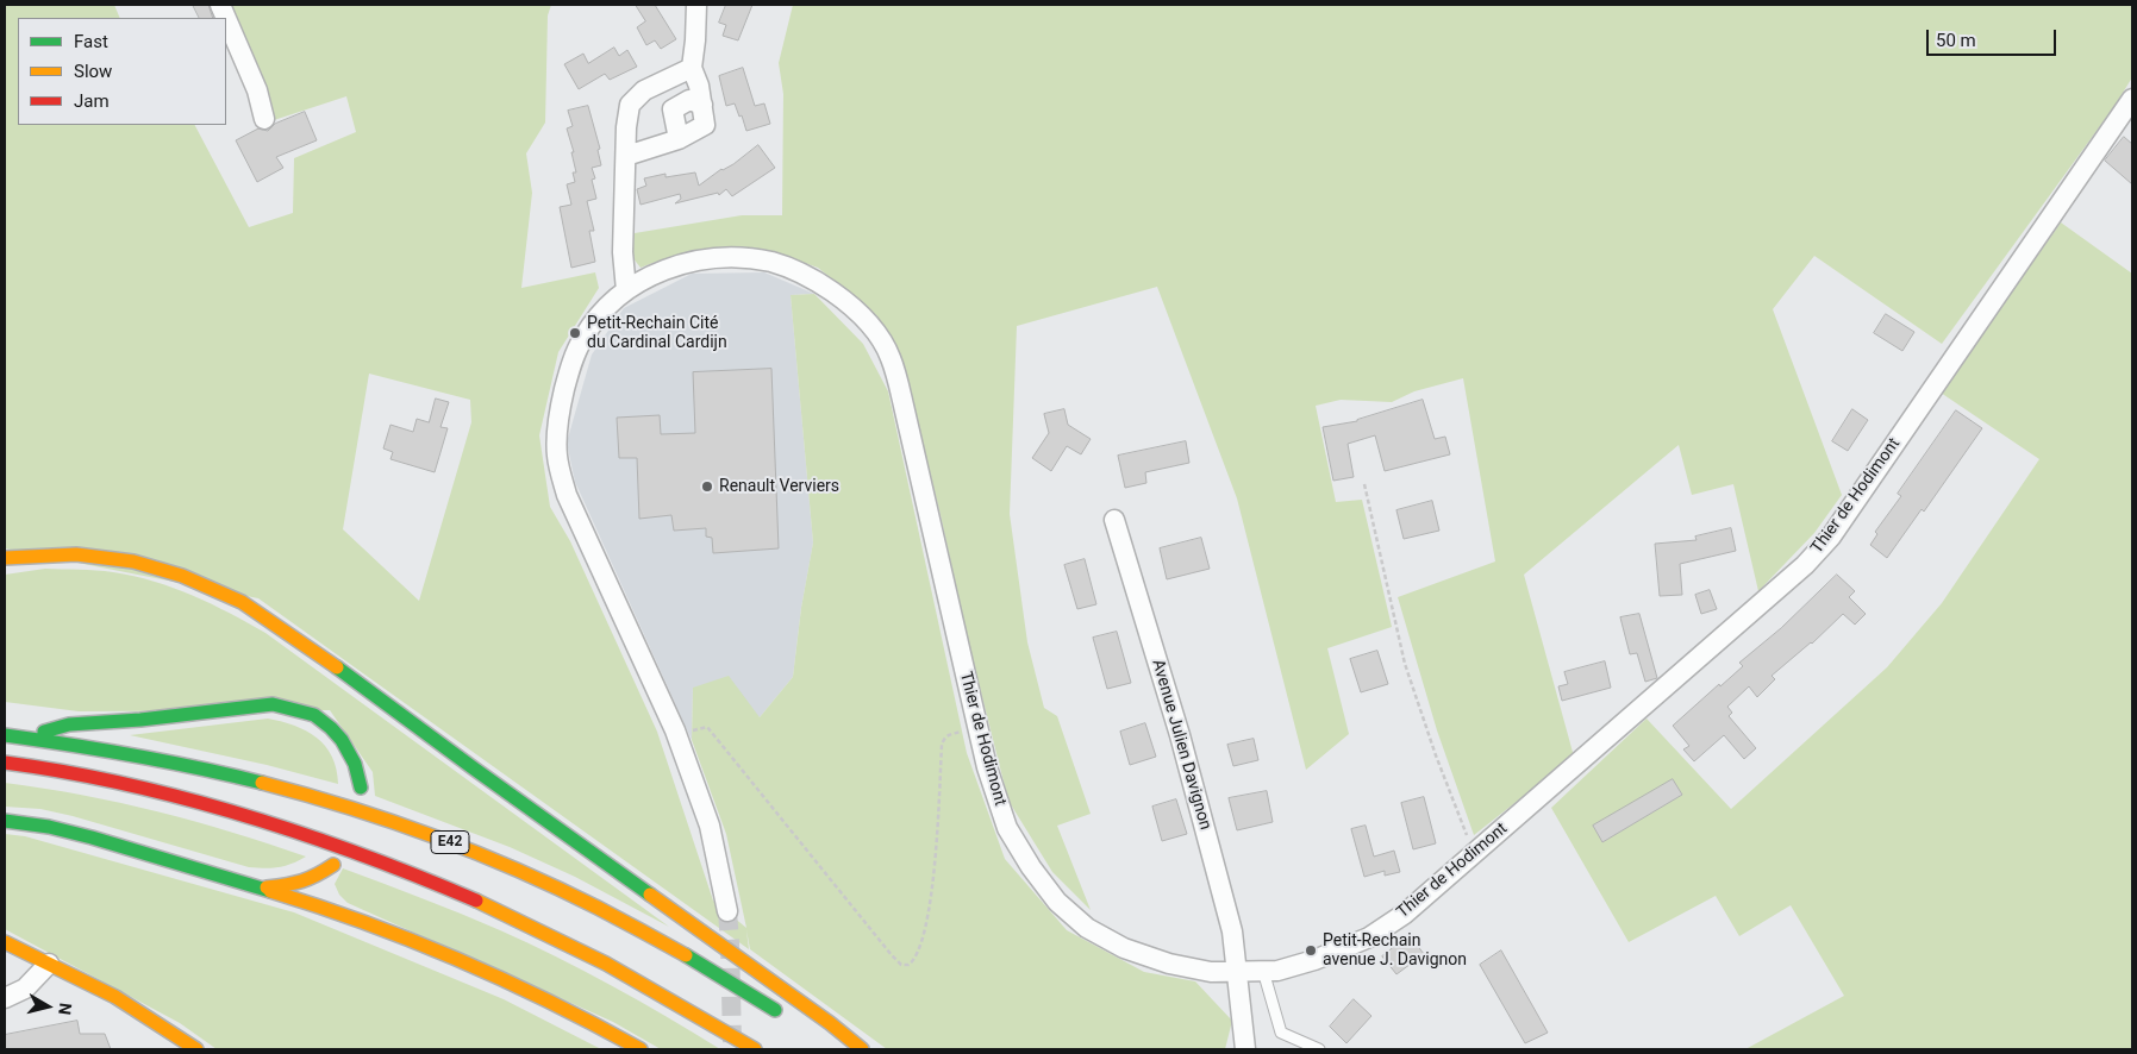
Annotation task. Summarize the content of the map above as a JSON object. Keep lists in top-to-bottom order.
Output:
{
  "streets": {
    "main road": ["E42"],
    "street": ["Thier de Hodimont", "Avenue Julien Davignon"]
  },
  "crossings": [
    ["Thier de Hodimont", "Avenue Julien Davignon"]
  ],
  "places": ["Petit-Rechain Cité du Cardinal Cardijn", "Renault Verviers", "Petit-Rechain avenue J. Davignon"],
  "legend": ["Fast", "Slow", "Jam"],
  "scale_bar": "50 m",
  "north": "right"
}
